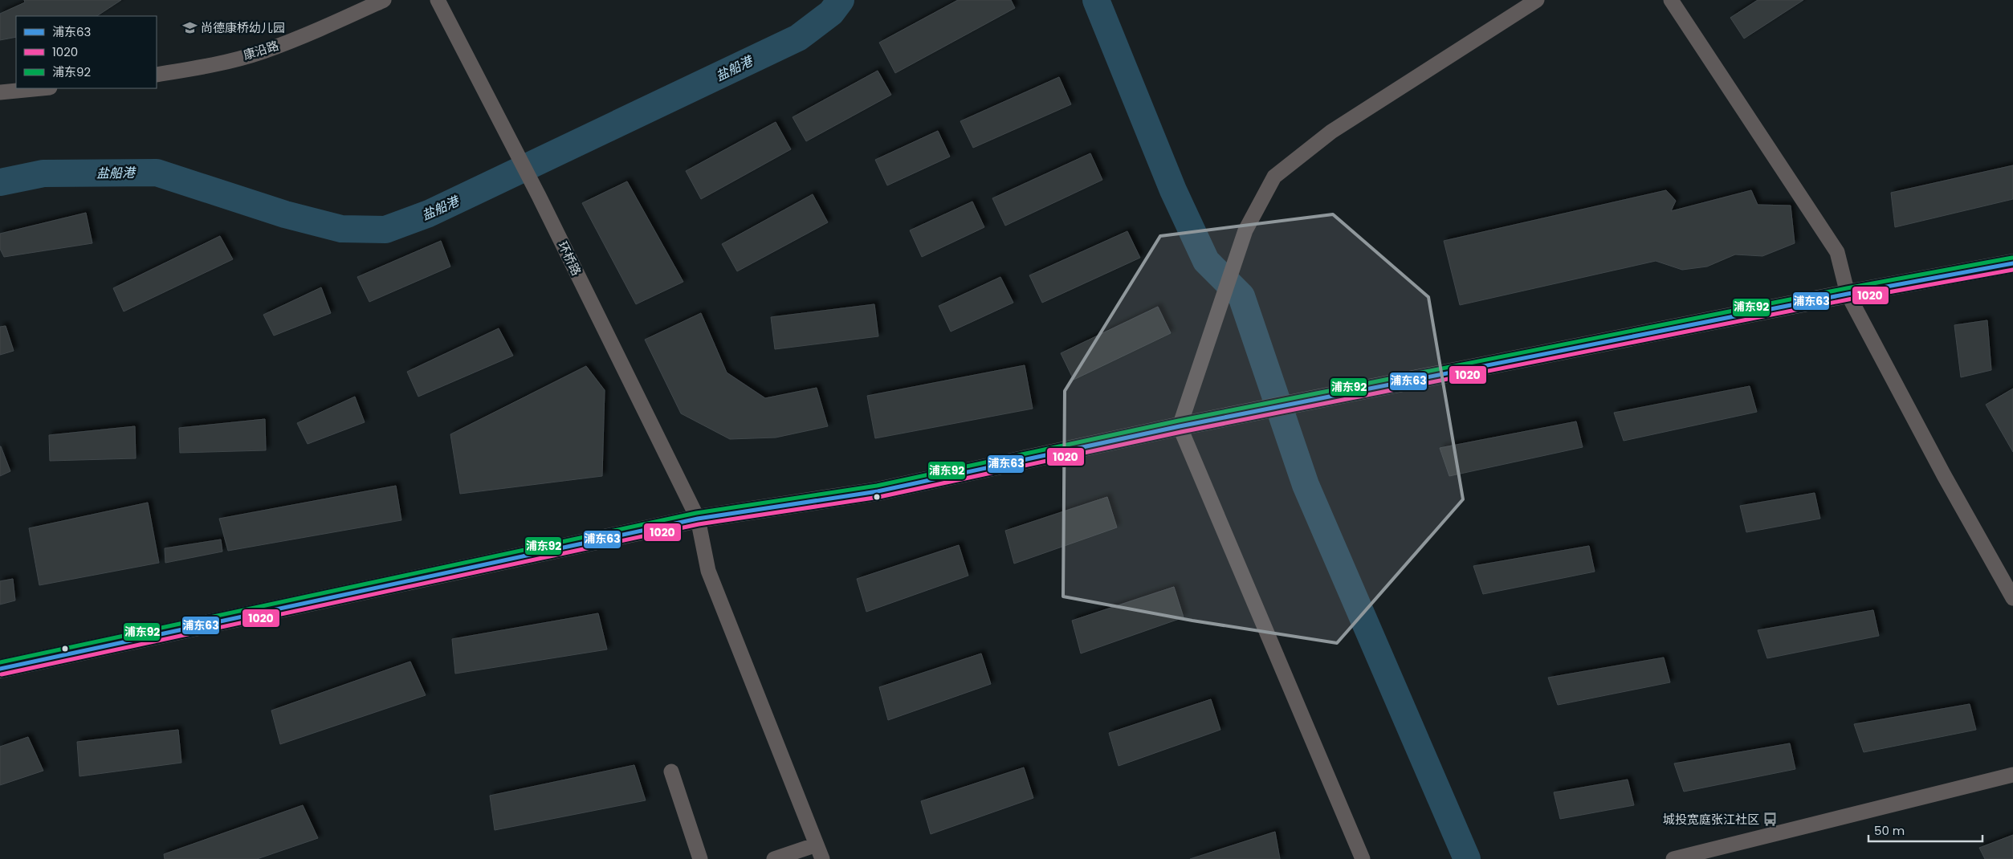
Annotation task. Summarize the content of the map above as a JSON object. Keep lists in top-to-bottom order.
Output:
{
  "streets": {
    "street": ["康沿路", "环桥路"]
  },
  "water": ["盐船港"],
  "places": {
    "school or university": ["尚德康桥幼儿园"],
    "bus stop": ["城投宽庭张江社区"]
  },
  "lines": ["transit line 浦东92", "transit line 浦东63", "transit line 1020"],
  "legend": ["浦东63", "1020", "浦东92"],
  "scale_bar": "50 m"
}
